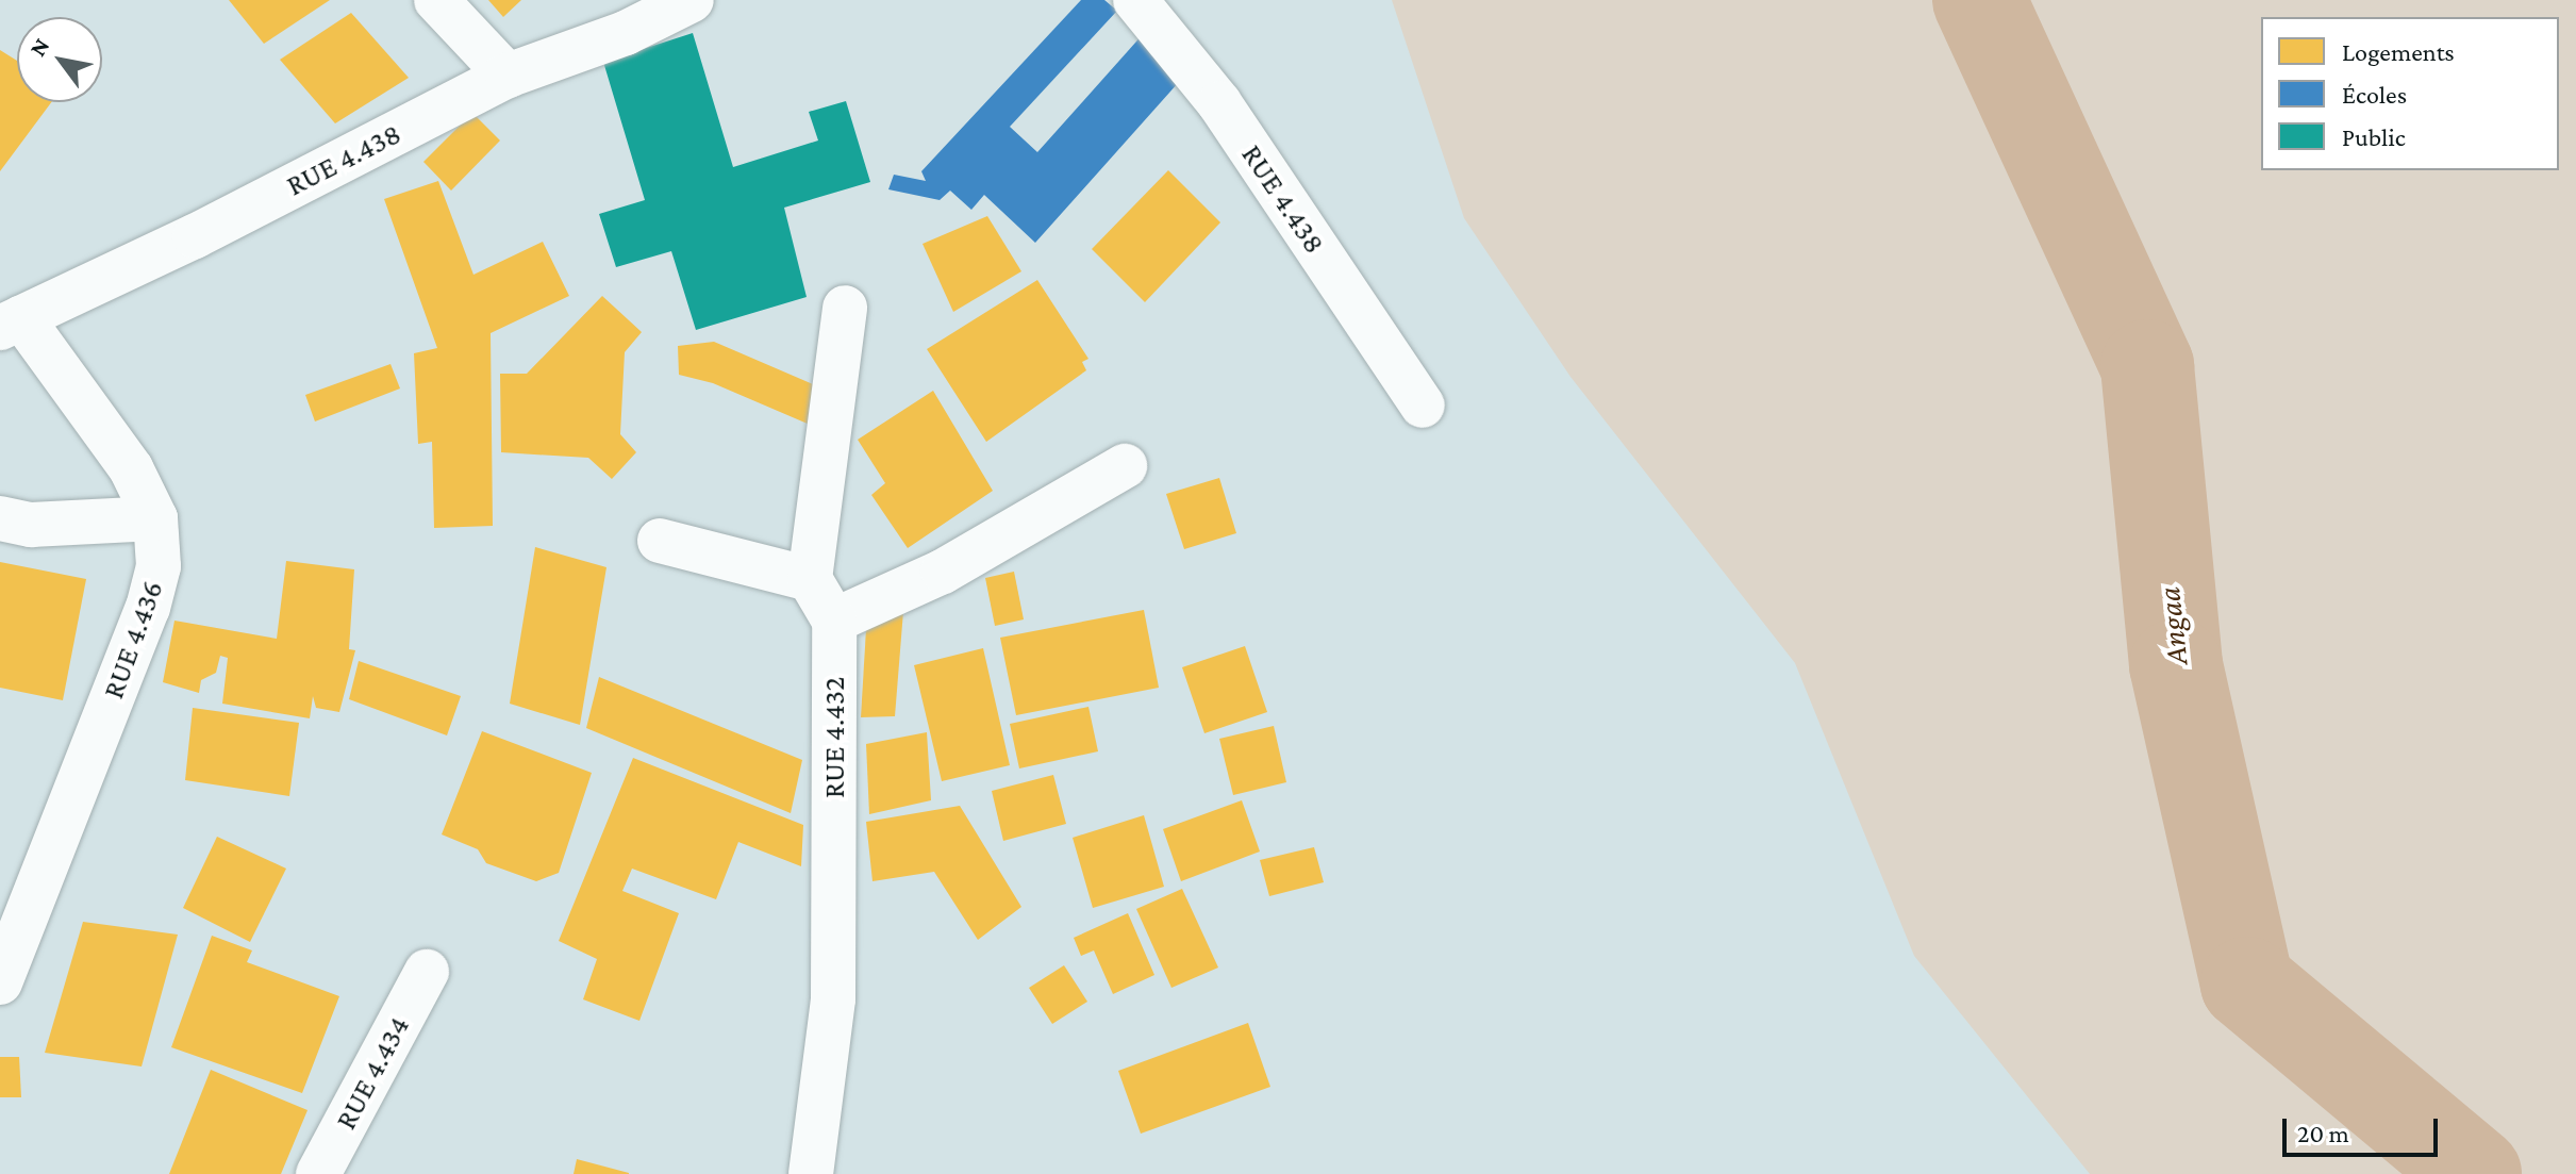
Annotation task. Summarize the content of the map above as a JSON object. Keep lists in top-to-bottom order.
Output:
{
  "streets": {
    "street": [
      "RUE 4.438",
      "RUE 4.436",
      "RUE 4.432",
      "RUE 4.434"
    ]
  },
  "crossings": [
    ["RUE 4.438", "RUE 4.436"]
  ],
  "water": ["Angaa"],
  "legend": ["Logements", "Écoles", "Public"],
  "scale_bar": "20 m",
  "north": "top left"
}
